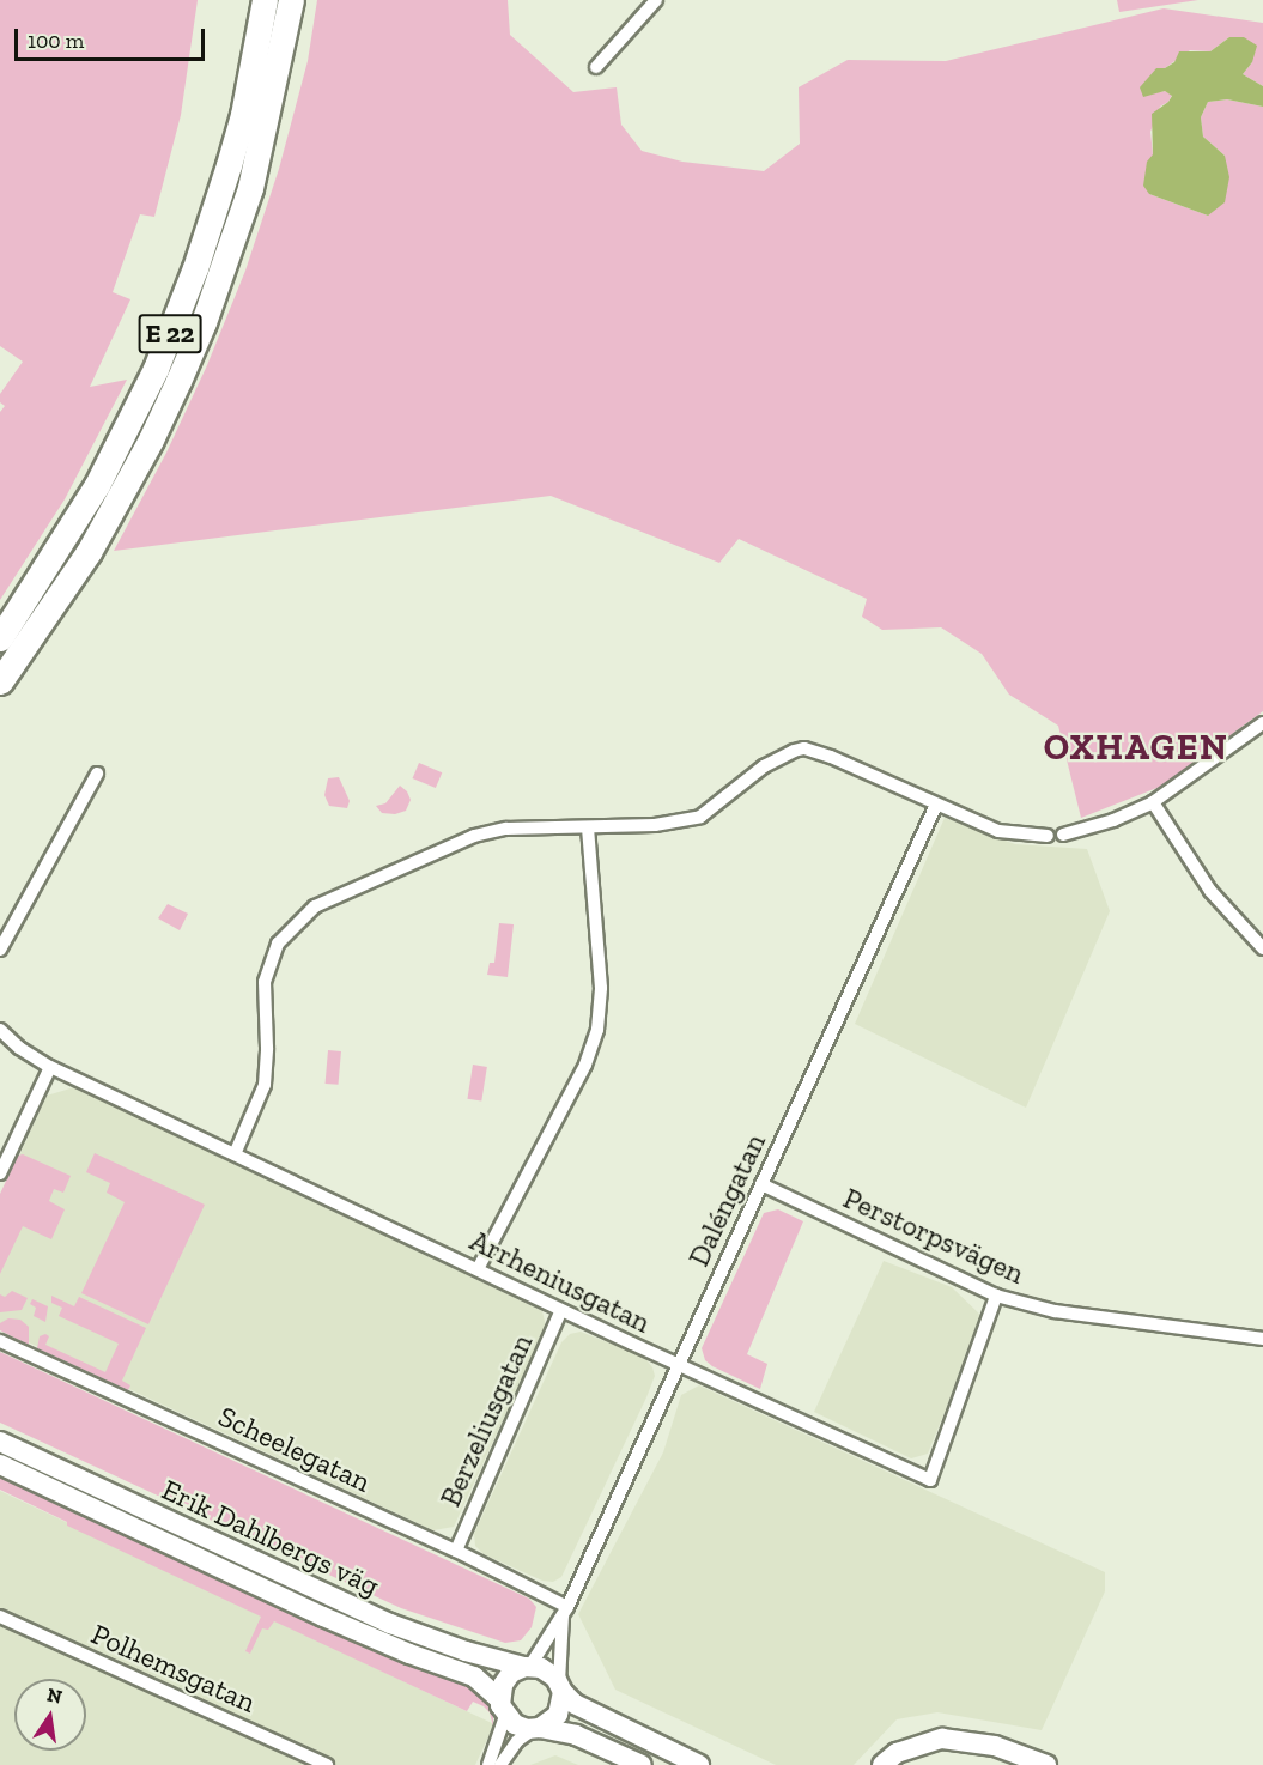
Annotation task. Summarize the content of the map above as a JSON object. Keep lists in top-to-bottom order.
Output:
{
  "streets": {
    "highway": ["E 22"],
    "main road": ["Erik Dahlbergs väg"],
    "street": [
      "Daléngatan",
      "Perstorpsvägen",
      "Arrheniusgatan",
      "Berzeliusgatan",
      "Scheelegatan",
      "Polhemsgatan"
    ]
  },
  "crossings": [
    ["Daléngatan", "Perstorpsvägen"],
    ["Daléngatan", "Arrheniusgatan"],
    ["Daléngatan", "Scheelegatan"],
    ["Daléngatan", "Erik Dahlbergs väg"],
    ["Perstorpsvägen", "Arrheniusgatan"],
    ["Arrheniusgatan", "Berzeliusgatan"],
    ["Berzeliusgatan", "Scheelegatan"]
  ],
  "districts": ["OXHAGEN"],
  "scale_bar": "100 m",
  "north": "top"
}
